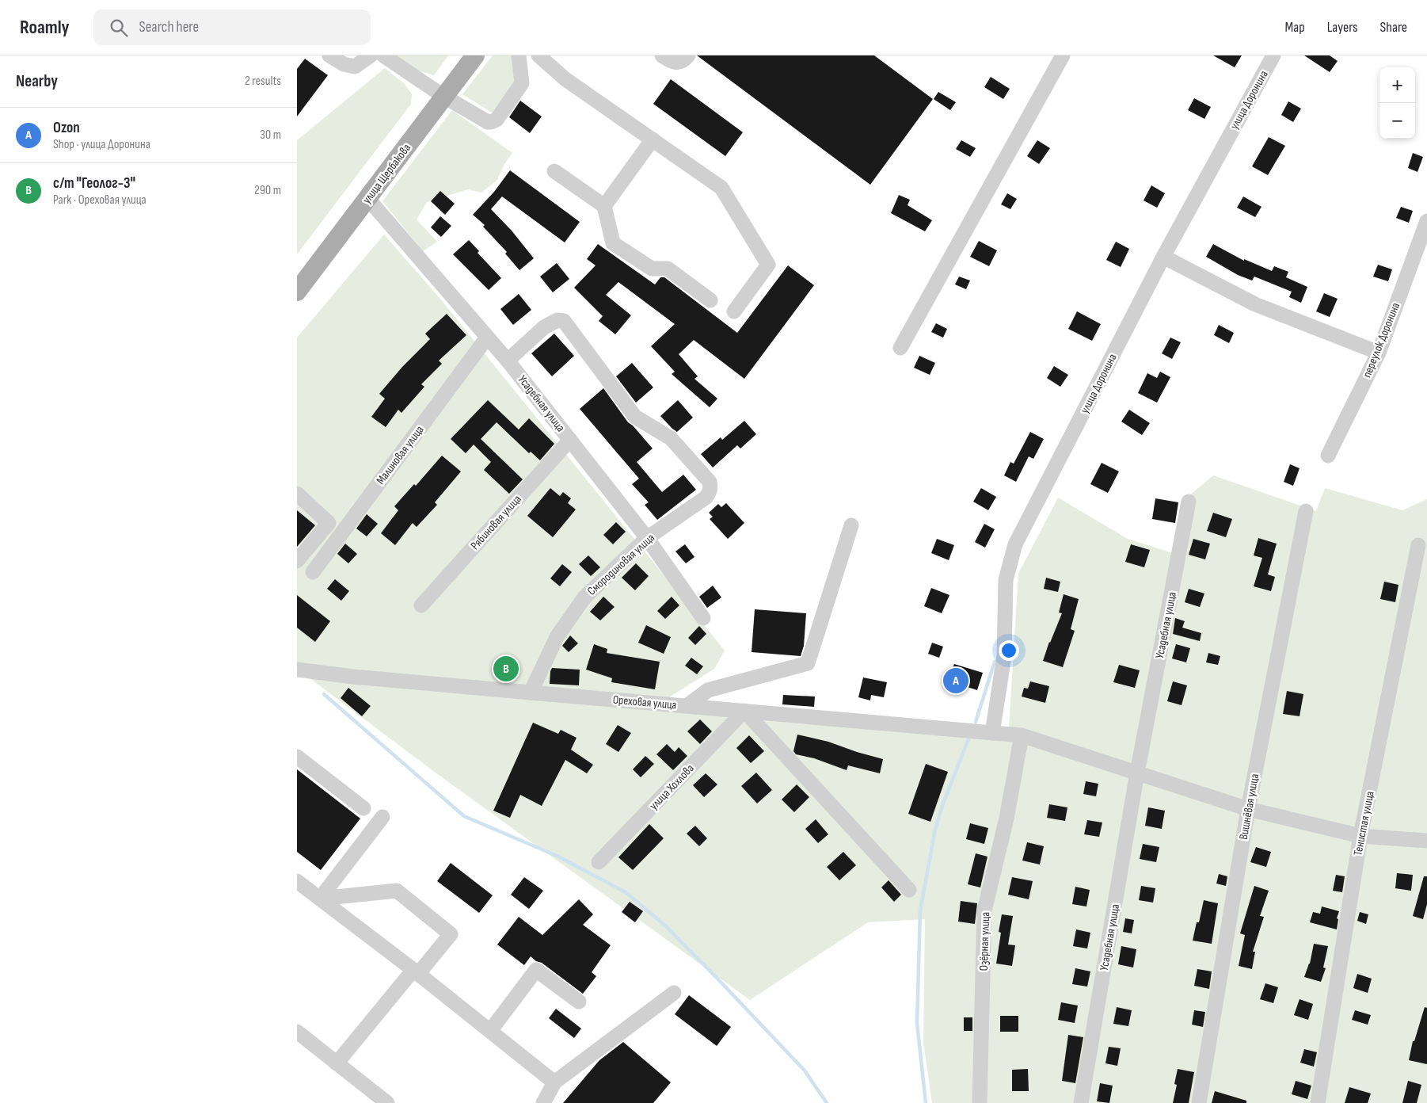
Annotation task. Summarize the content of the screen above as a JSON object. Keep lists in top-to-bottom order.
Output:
{
  "streets": {
    "main road": ["улица Щербакова"],
    "street": [
      "улица Доронина",
      "переулок Доронина",
      "Усадебная улица",
      "Малиновая улица",
      "Рябиновая улица",
      "Смородиновая улица",
      "Ореховая улица",
      "улица Хохлова",
      "Вишнёвая улица",
      "Тенистая улица",
      "Озёрная улица"
    ]
  },
  "crossings": [
    ["улица Доронина", "Ореховая улица"],
    ["улица Щербакова", "Усадебная улица"],
    ["Усадебная улица", "Малиновая улица"],
    ["Усадебная улица", "Рябиновая улица"],
    ["Усадебная улица", "Смородиновая улица"],
    ["Смородиновая улица", "Ореховая улица"],
    ["Ореховая улица", "улица Хохлова"]
  ],
  "page": {
    "header": "Roamly",
    "search": "Search here",
    "nav": ["Map", "Layers", "Share"],
    "heading": ["Nearby", "2 results"],
    "map_buttons": ["+", "−"],
    "list": [
      {
        "mark": "A",
        "name": "Ozon",
        "note": "Shop · улица Доронина",
        "value": "30 m"
      },
      {
        "mark": "B",
        "name": "с/т \"Геолог-3\"",
        "note": "Park · Ореховая улица",
        "value": "290 m"
      }
    ],
    "pins": ["B", "A"]
  }
}
